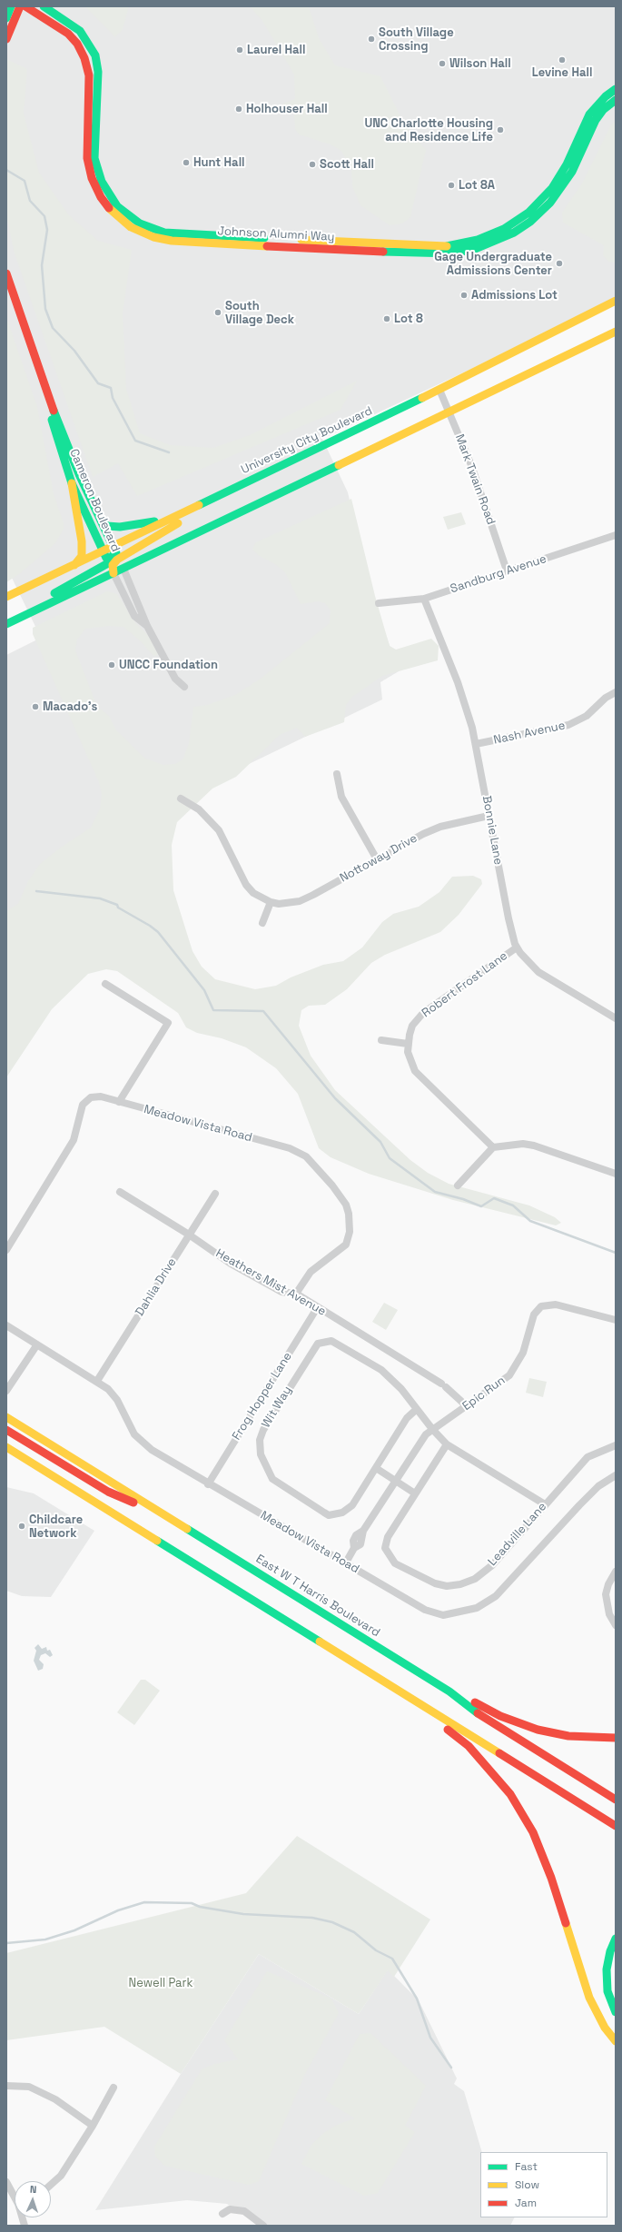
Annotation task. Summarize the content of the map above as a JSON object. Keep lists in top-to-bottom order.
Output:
{
  "streets": {
    "main road": [
      "Johnson Alumni Way",
      "University City Boulevard",
      "Cameron Boulevard",
      "East W T Harris Boulevard"
    ],
    "street": [
      "Mark Twain Road",
      "Sandburg Avenue",
      "Nash Avenue",
      "Bonnie Lane",
      "Nottoway Drive",
      "Robert Frost Lane",
      "Meadow Vista Road",
      "Heathers Mist Avenue",
      "Dahlia Drive",
      "Epic Run",
      "Frog Hopper Lane",
      "Wit Way",
      "Leadville Lane"
    ]
  },
  "crossings": [
    ["University City Boulevard", "Mark Twain Road"],
    ["University City Boulevard", "Cameron Boulevard"],
    ["Mark Twain Road", "Sandburg Avenue"],
    ["Sandburg Avenue", "Bonnie Lane"],
    ["Nash Avenue", "Bonnie Lane"],
    ["Bonnie Lane", "Nottoway Drive"],
    ["Bonnie Lane", "Robert Frost Lane"],
    ["Meadow Vista Road", "Heathers Mist Avenue"],
    ["Meadow Vista Road", "Dahlia Drive"],
    ["Meadow Vista Road", "Epic Run"],
    ["Meadow Vista Road", "Frog Hopper Lane"],
    ["Heathers Mist Avenue", "Dahlia Drive"],
    ["Heathers Mist Avenue", "Epic Run"],
    ["Heathers Mist Avenue", "Frog Hopper Lane"],
    ["Epic Run", "Wit Way"],
    ["Wit Way", "Leadville Lane"]
  ],
  "parks": ["Newell Park"],
  "places": [
    "South Village Crossing",
    "Laurel Hall",
    "Levine Hall",
    "Wilson Hall",
    "Holhouser Hall",
    "UNC Charlotte Housing and Residence Life",
    "Hunt Hall",
    "Scott Hall",
    "Lot 8A",
    "Gage Undergraduate Admissions Center",
    "Admissions Lot",
    "South Village Deck",
    "Lot 8",
    "UNCC Foundation",
    "Macado's",
    "Childcare Network"
  ],
  "legend": ["Fast", "Slow", "Jam"],
  "north": "top"
}
